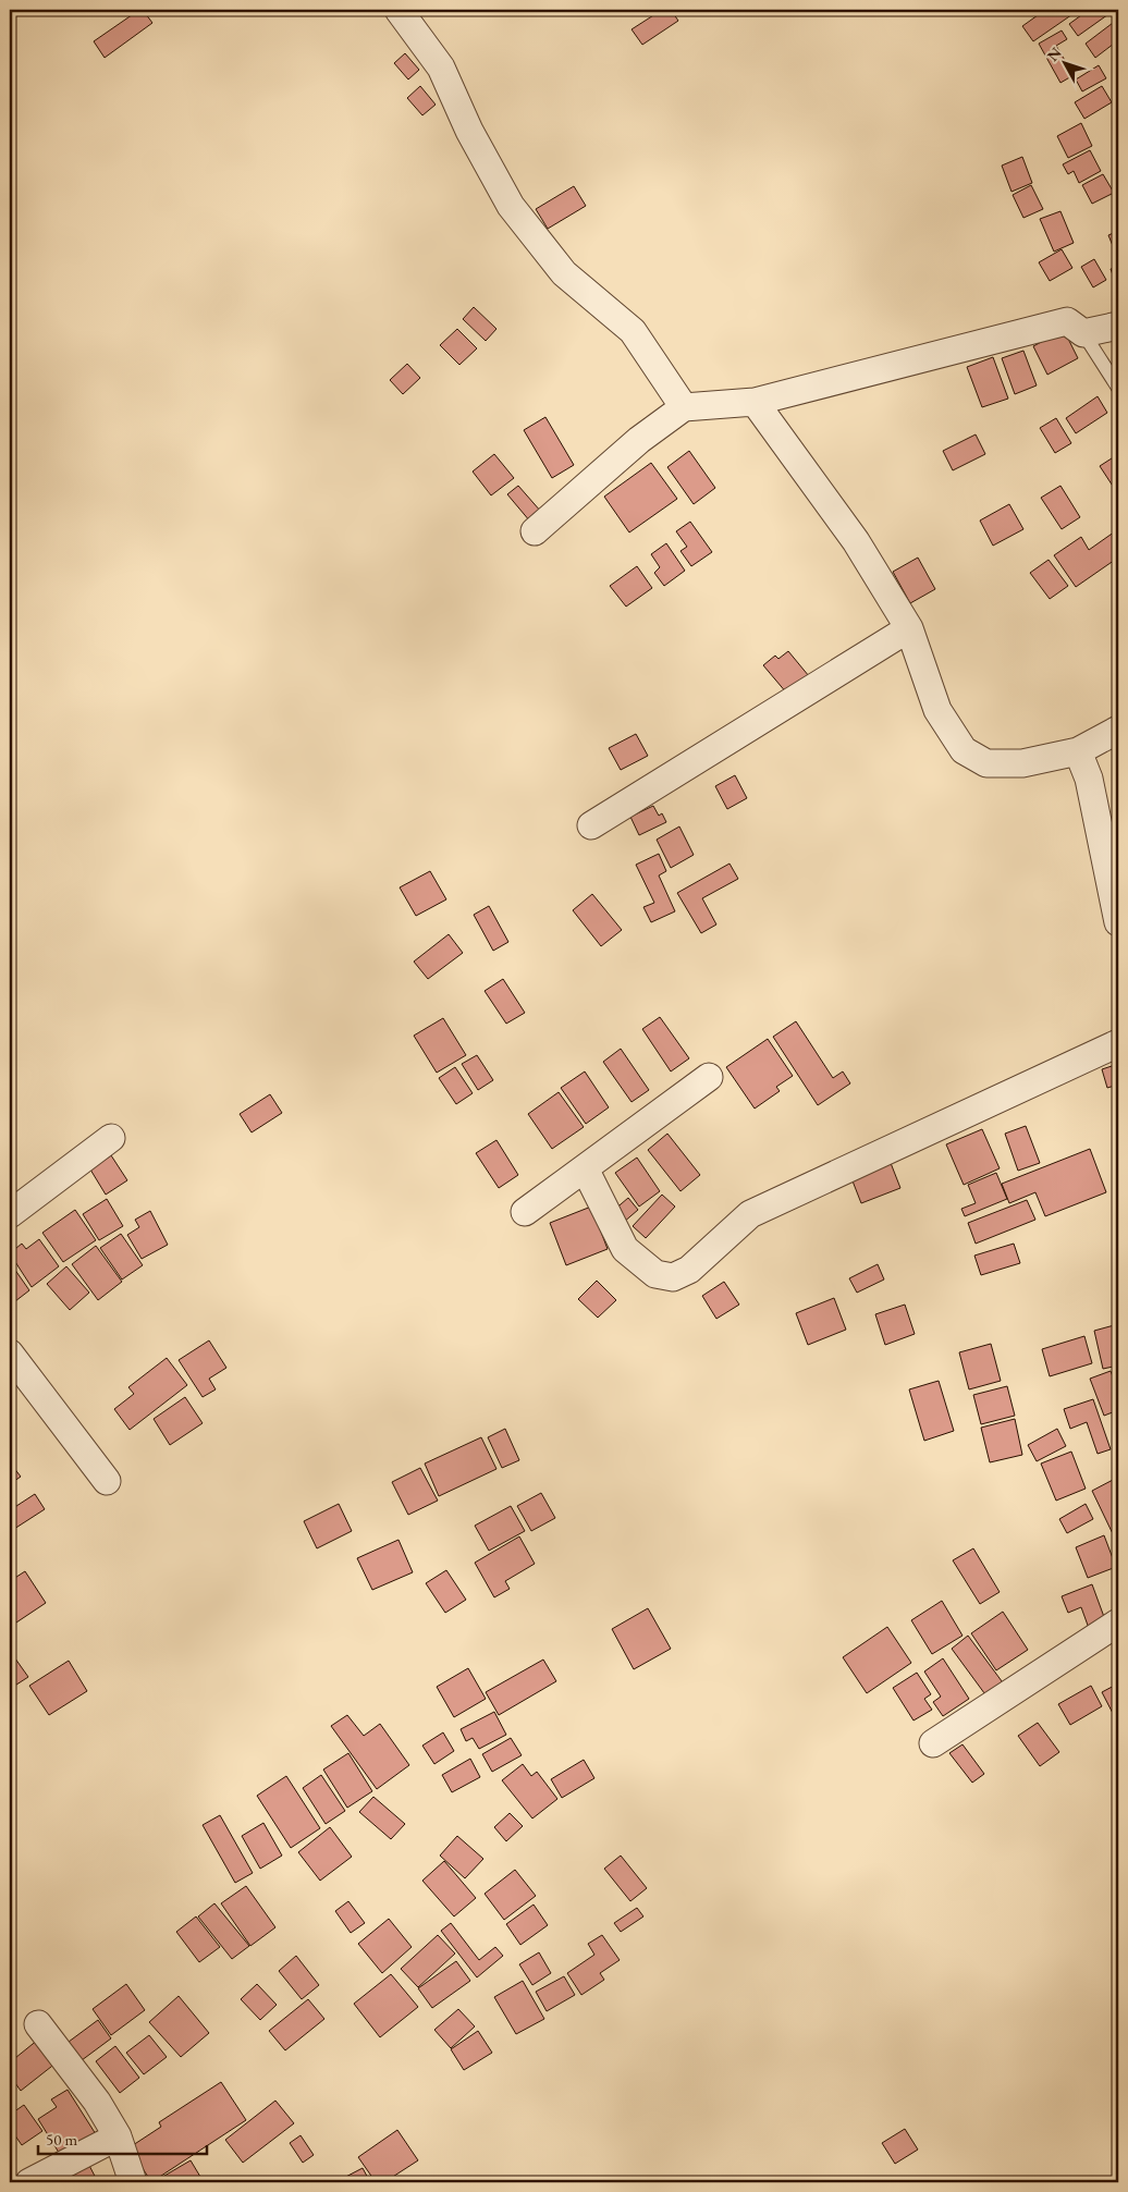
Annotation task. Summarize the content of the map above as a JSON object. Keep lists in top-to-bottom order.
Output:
{
  "scale_bar": "50 m",
  "north": "top left"
}
